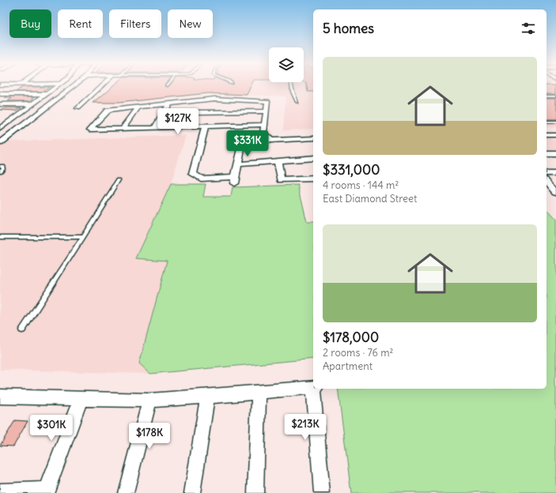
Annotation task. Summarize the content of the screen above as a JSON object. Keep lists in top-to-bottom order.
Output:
{
  "page": {
    "chip": [
      "Buy",
      "Rent",
      "Filters",
      "New"
    ],
    "heading": "5 homes",
    "list": [
      {
        "name": "$331,000",
        "note": "4 rooms · 144 m² · East Diamond Street"
      },
      {
        "name": "$178,000",
        "note": "2 rooms · 76 m² · Apartment"
      }
    ],
    "price": [
      "$127K",
      "$331K",
      "$213K",
      "$301K",
      "$178K"
    ]
  }
}
